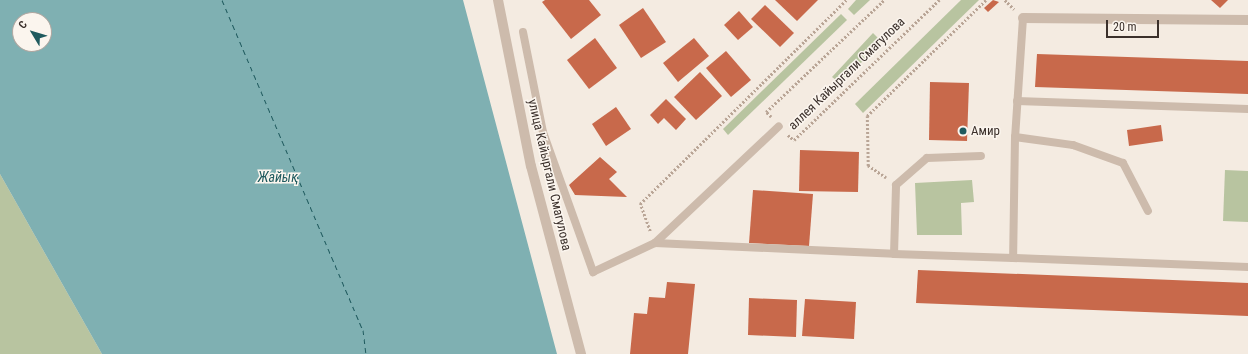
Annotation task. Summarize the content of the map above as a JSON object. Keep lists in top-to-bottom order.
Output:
{
  "streets": {
    "street": ["улица Кайыргали Смагулова"],
    "path": ["аллея Кайыргали Смагулова"]
  },
  "water": ["Жайық"],
  "places": ["Амир"],
  "scale_bar": "20 m",
  "north": "top left"
}
